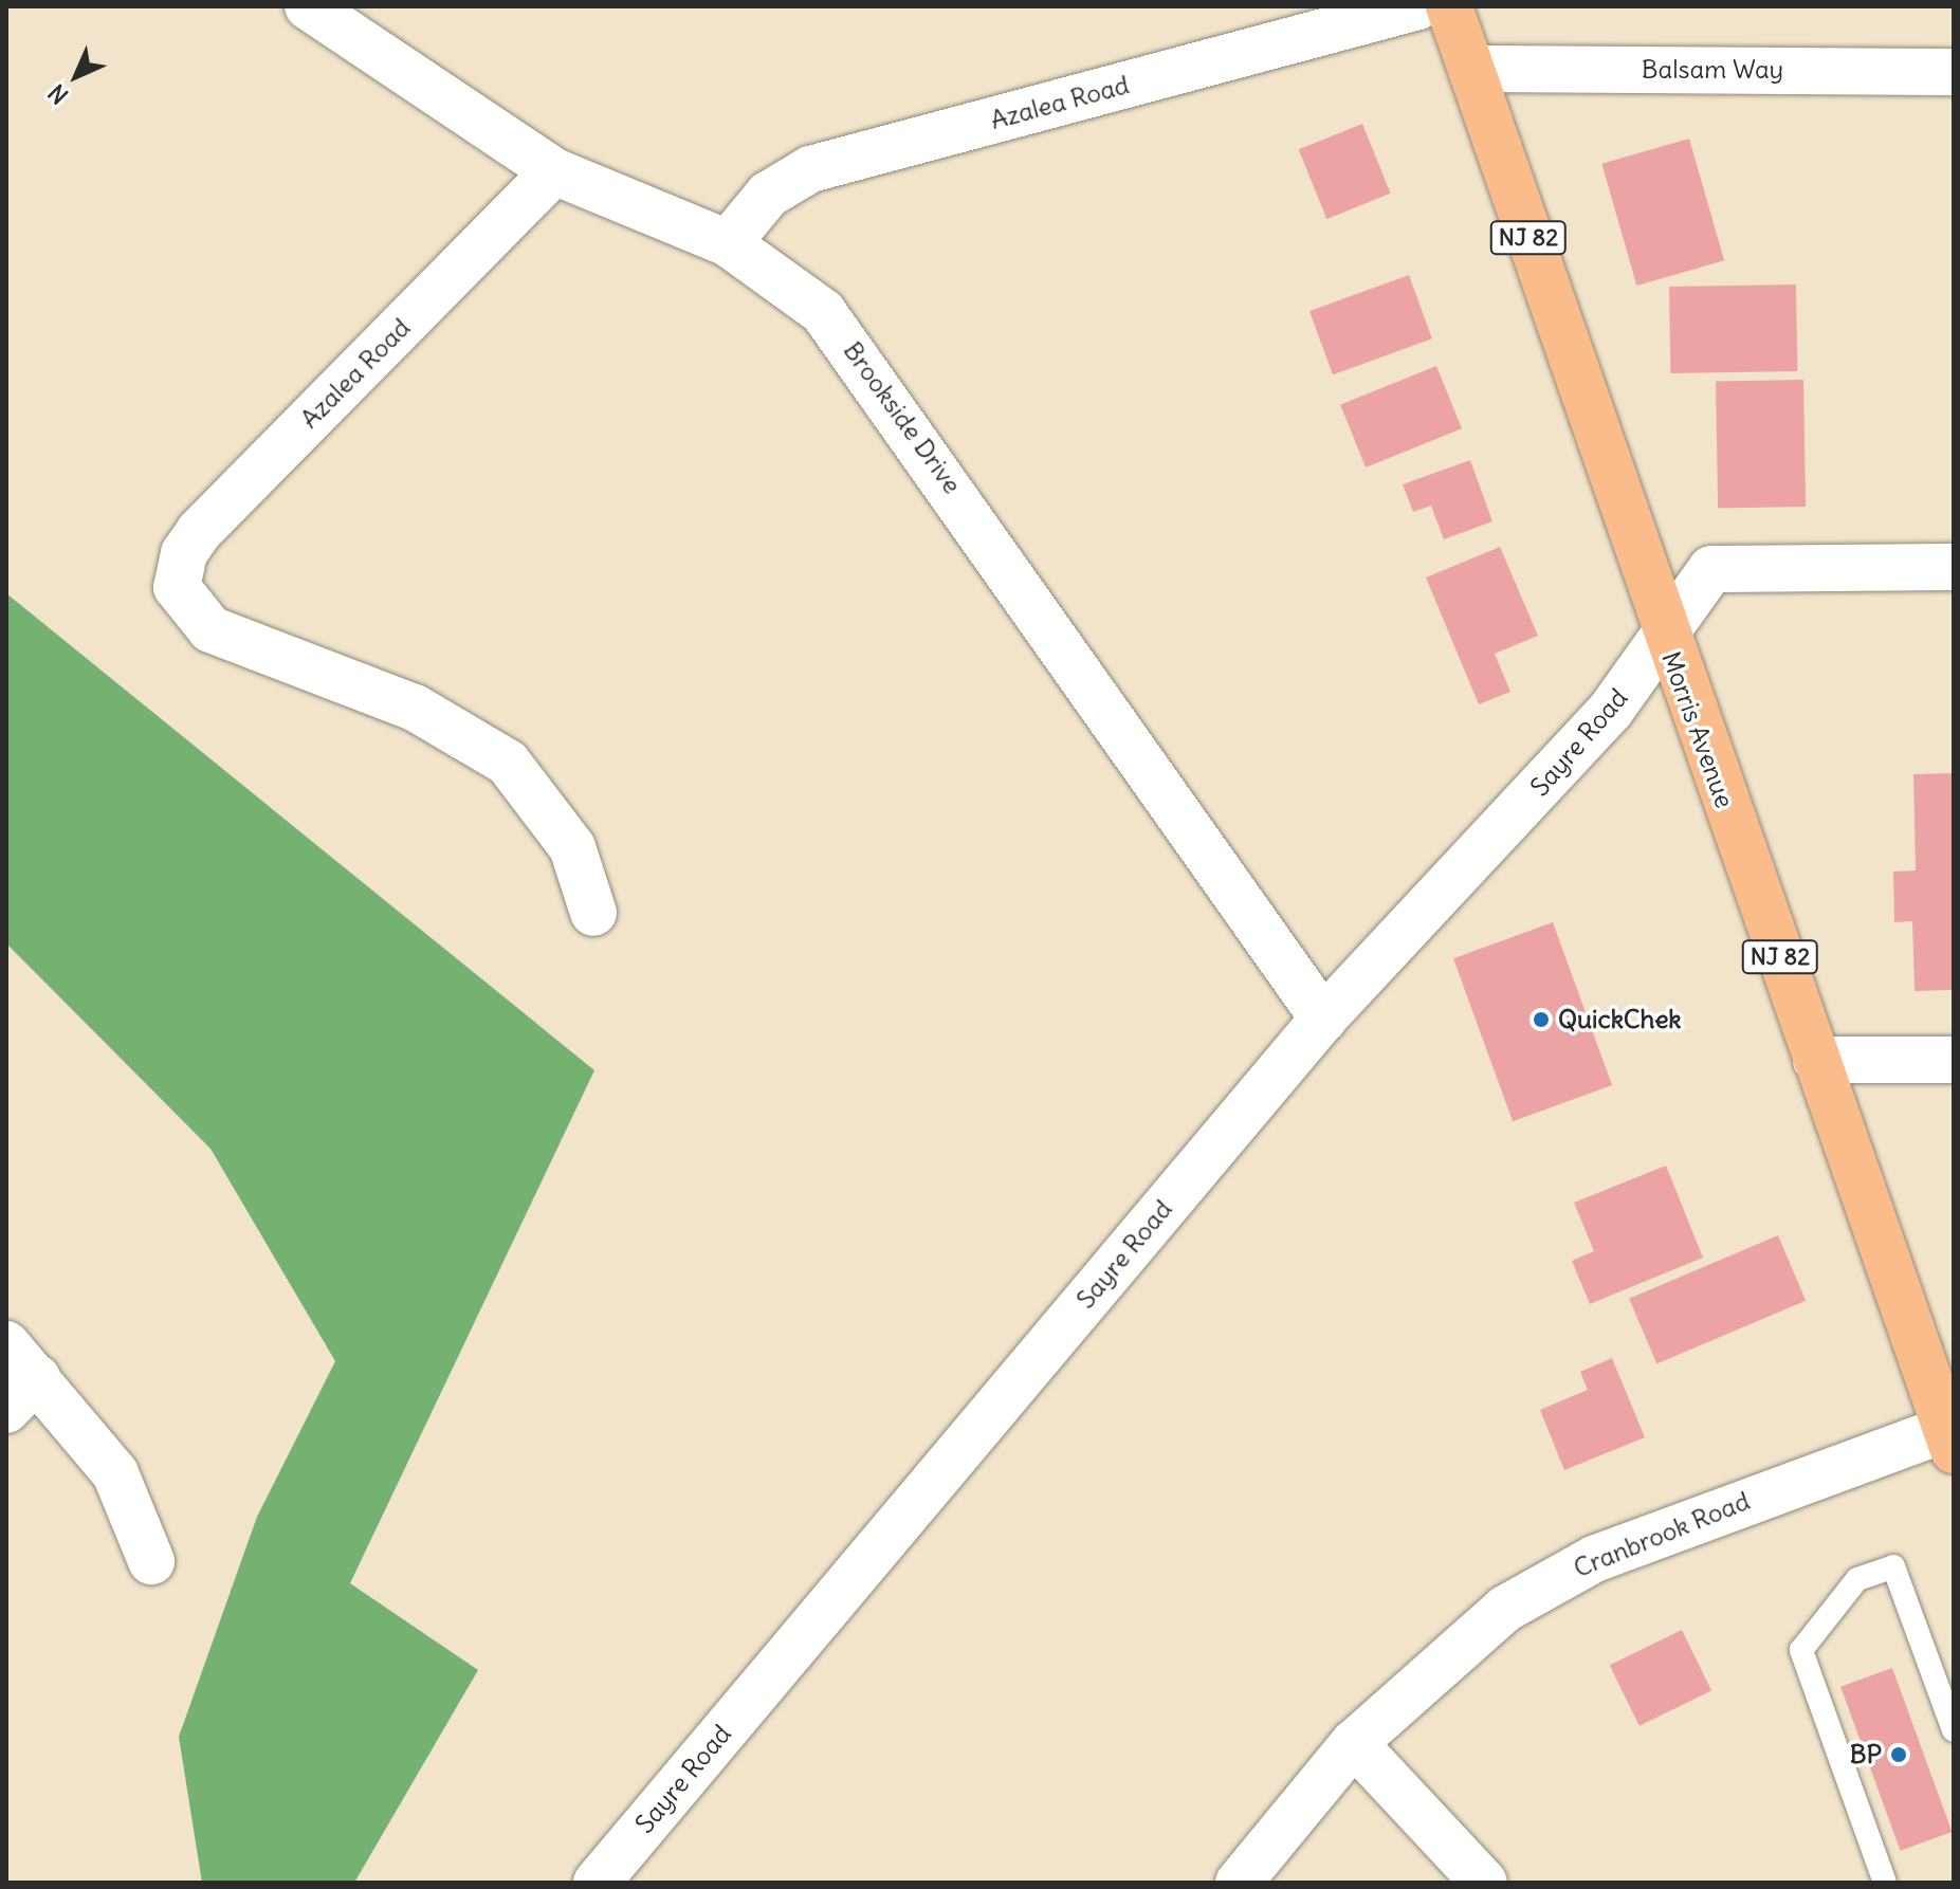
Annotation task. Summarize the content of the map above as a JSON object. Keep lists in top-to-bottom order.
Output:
{
  "streets": {
    "main road": ["NJ 82", "Morris Avenue"],
    "street": [
      "Balsam Way",
      "Azalea Road",
      "Brookside Drive",
      "Sayre Road",
      "Cranbrook Road"
    ]
  },
  "crossings": [
    ["Balsam Way", "Morris Avenue"],
    ["Azalea Road", "Brookside Drive"],
    ["Brookside Drive", "Sayre Road"],
    ["Morris Avenue", "Sayre Road"],
    ["Morris Avenue", "Cranbrook Road"]
  ],
  "places": ["QuickChek", "BP"],
  "north": "bottom left"
}
